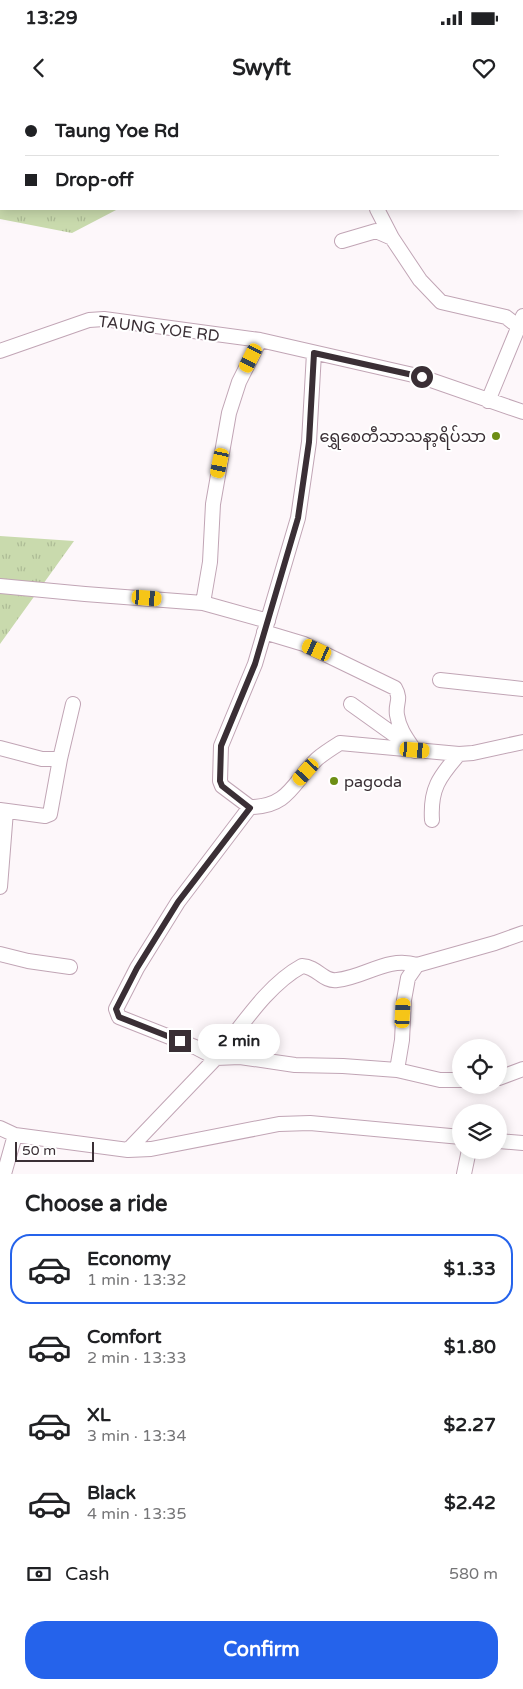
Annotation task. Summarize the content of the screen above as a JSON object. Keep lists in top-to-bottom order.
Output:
{
  "streets": {
    "street": ["TAUNG YOE RD"]
  },
  "places": ["ရွှေစေတီသာသနာ့ရိပ်သာ", "pagoda"],
  "scale_bar": "50 m",
  "page": {
    "status": "13:29",
    "header": "Swyft",
    "banner": ["Taung Yoe Rd", "Drop-off"],
    "bubble": "2 min",
    "scale": "50 m",
    "heading": "Choose a ride",
    "list": [
      {
        "name": "Economy",
        "note": "1 min · 13:32",
        "value": "$1.33"
      },
      {
        "name": "Comfort",
        "note": "2 min · 13:33",
        "value": "$1.80"
      },
      {
        "name": "XL",
        "note": "3 min · 13:34",
        "value": "$2.27"
      },
      {
        "name": "Black",
        "note": "4 min · 13:35",
        "value": "$2.42"
      }
    ],
    "pay": ["Cash", "580 m"],
    "buttons": "Confirm"
  }
}
